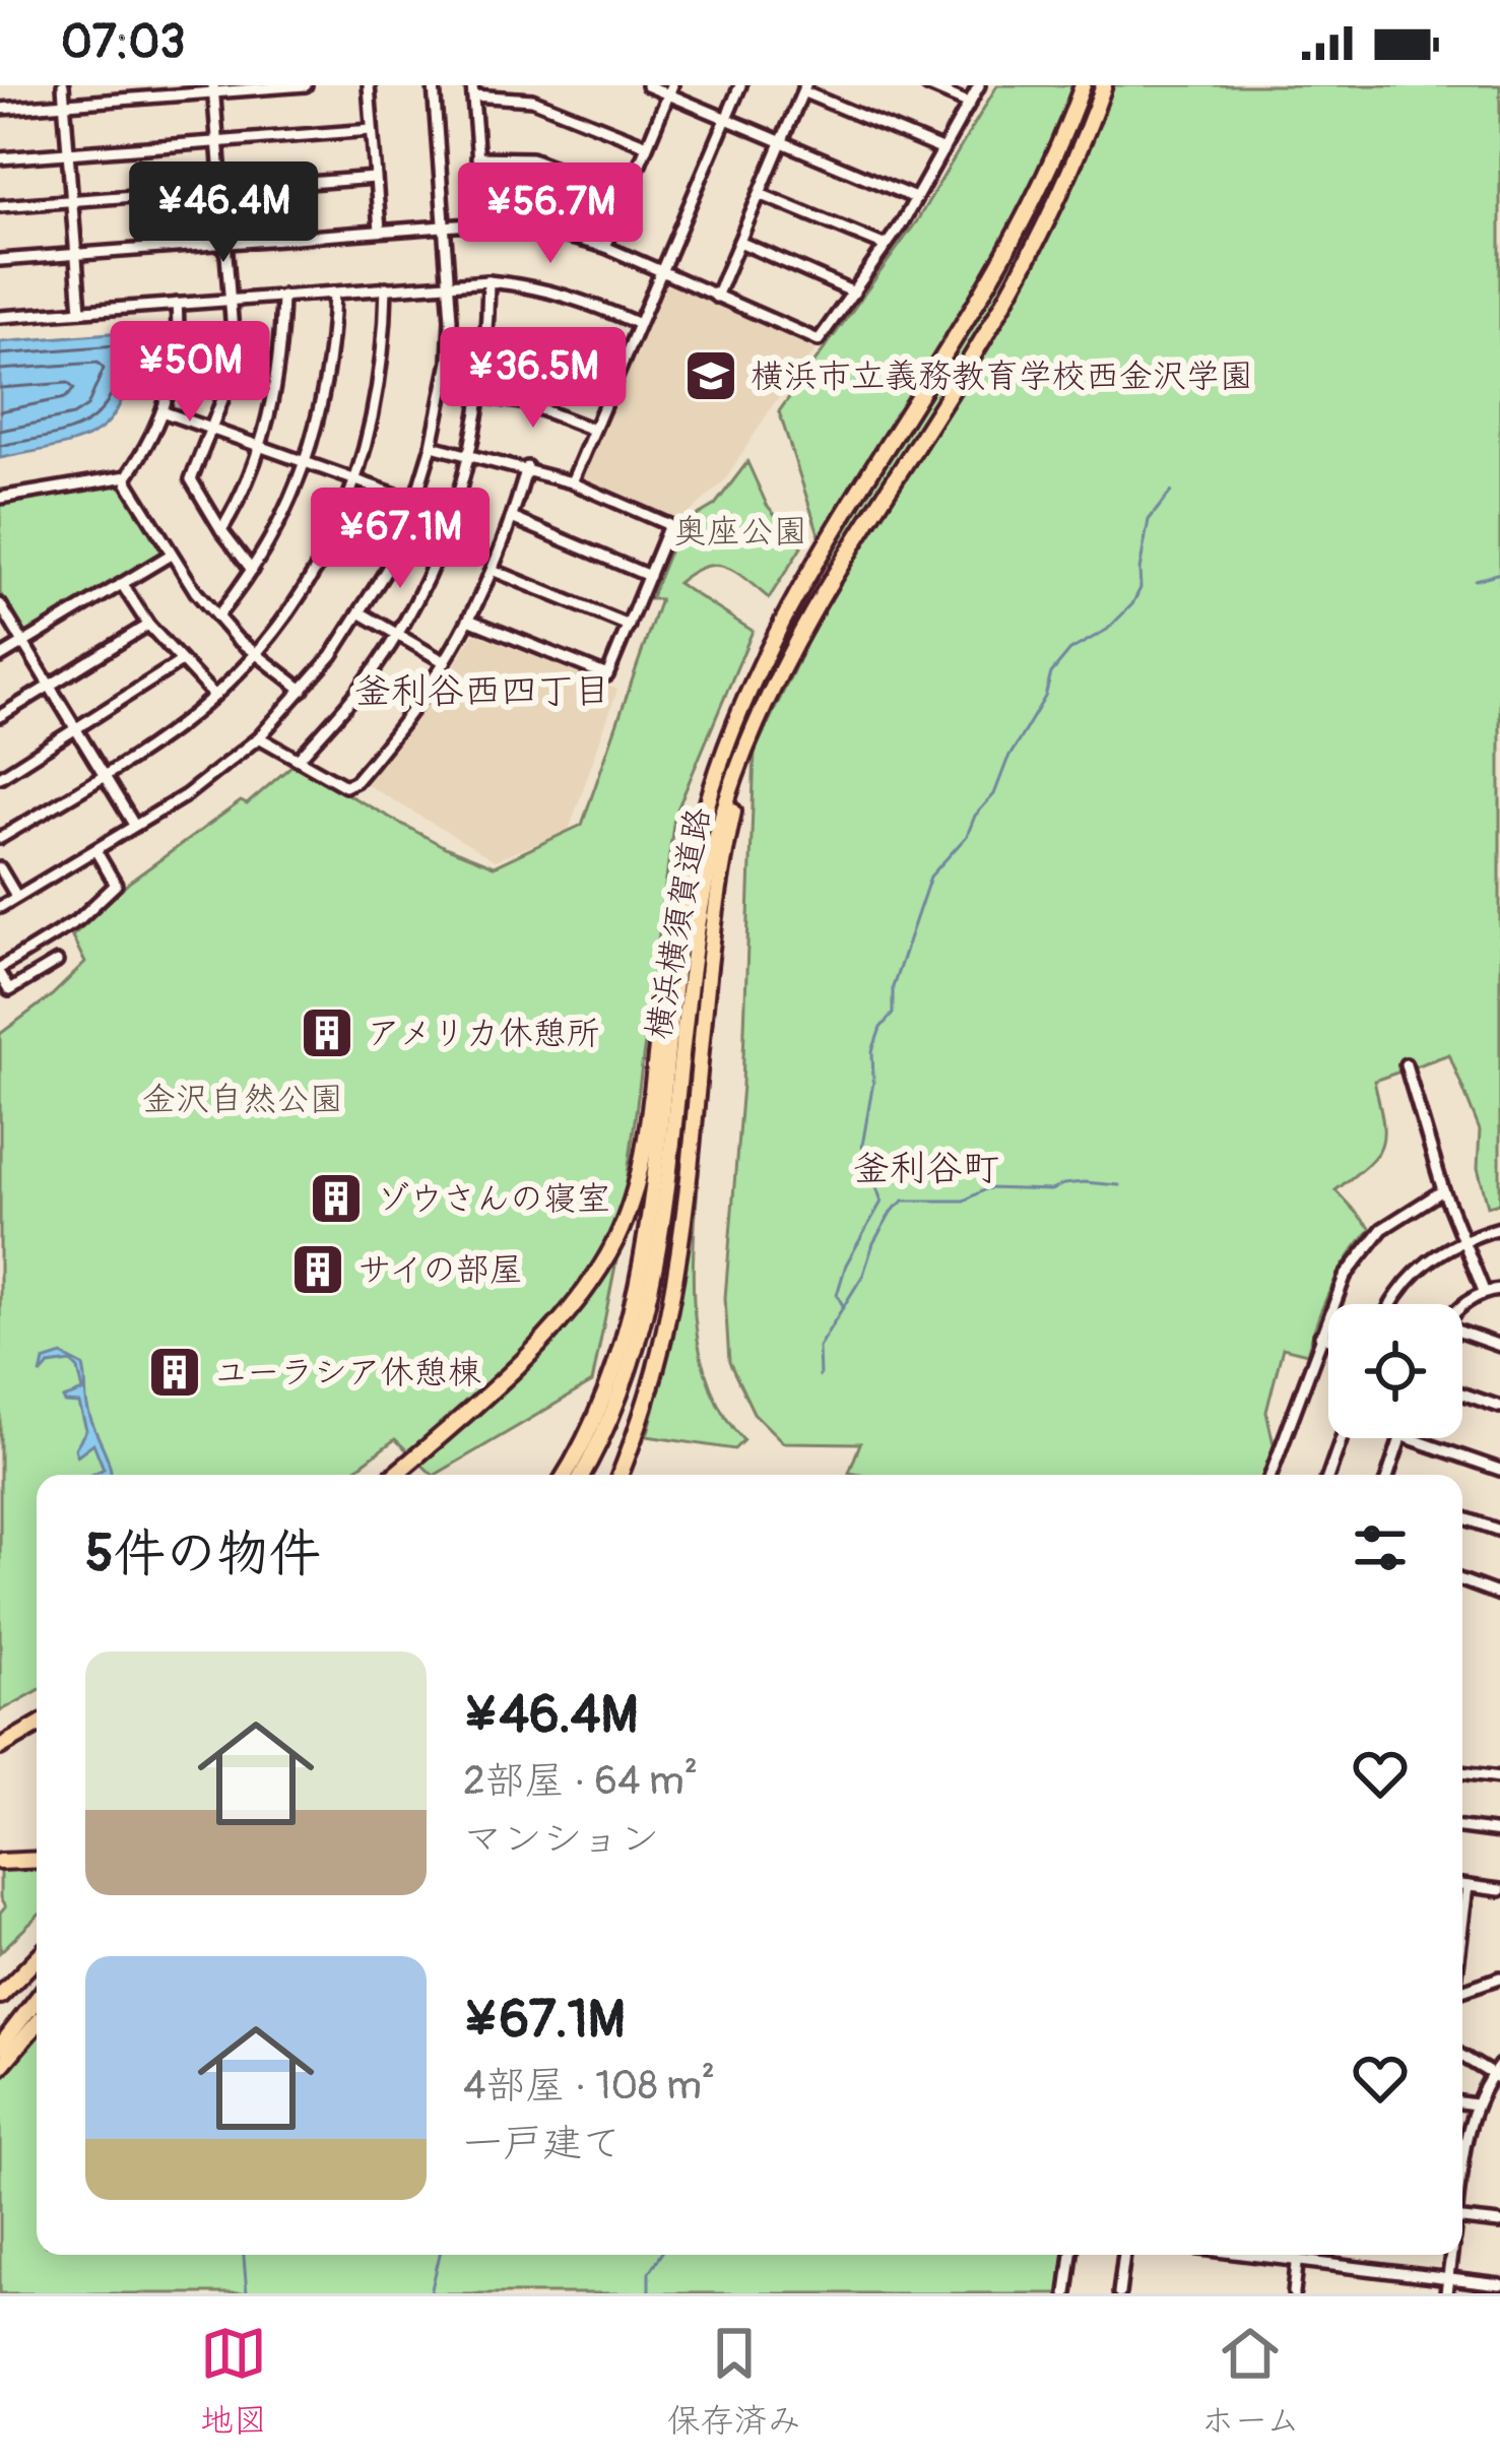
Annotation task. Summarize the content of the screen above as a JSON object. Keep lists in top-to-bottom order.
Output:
{
  "streets": {
    "highway": ["横浜横須賀道路"]
  },
  "districts": ["釜利谷西四丁目", "釜利谷町"],
  "parks": ["奥座公園", "金沢自然公園"],
  "places": {
    "school or university": ["横浜市立義務教育学校西金沢学園"],
    "building": [
      "アメリカ休憩所",
      "ゾウさんの寝室",
      "サイの部屋",
      "ユーラシア休憩棟"
    ]
  },
  "page": {
    "status": "07:03",
    "price": [
      "¥46.4M",
      "¥56.7M",
      "¥50M",
      "¥36.5M",
      "¥67.1M"
    ],
    "heading": "5件の物件",
    "list": [
      {
        "name": "¥46.4M",
        "note": "2部屋 · 64 m² · マンション"
      },
      {
        "name": "¥67.1M",
        "note": "4部屋 · 108 m² · 一戸建て"
      }
    ],
    "tabs": ["地図", "保存済み", "ホーム"]
  }
}
